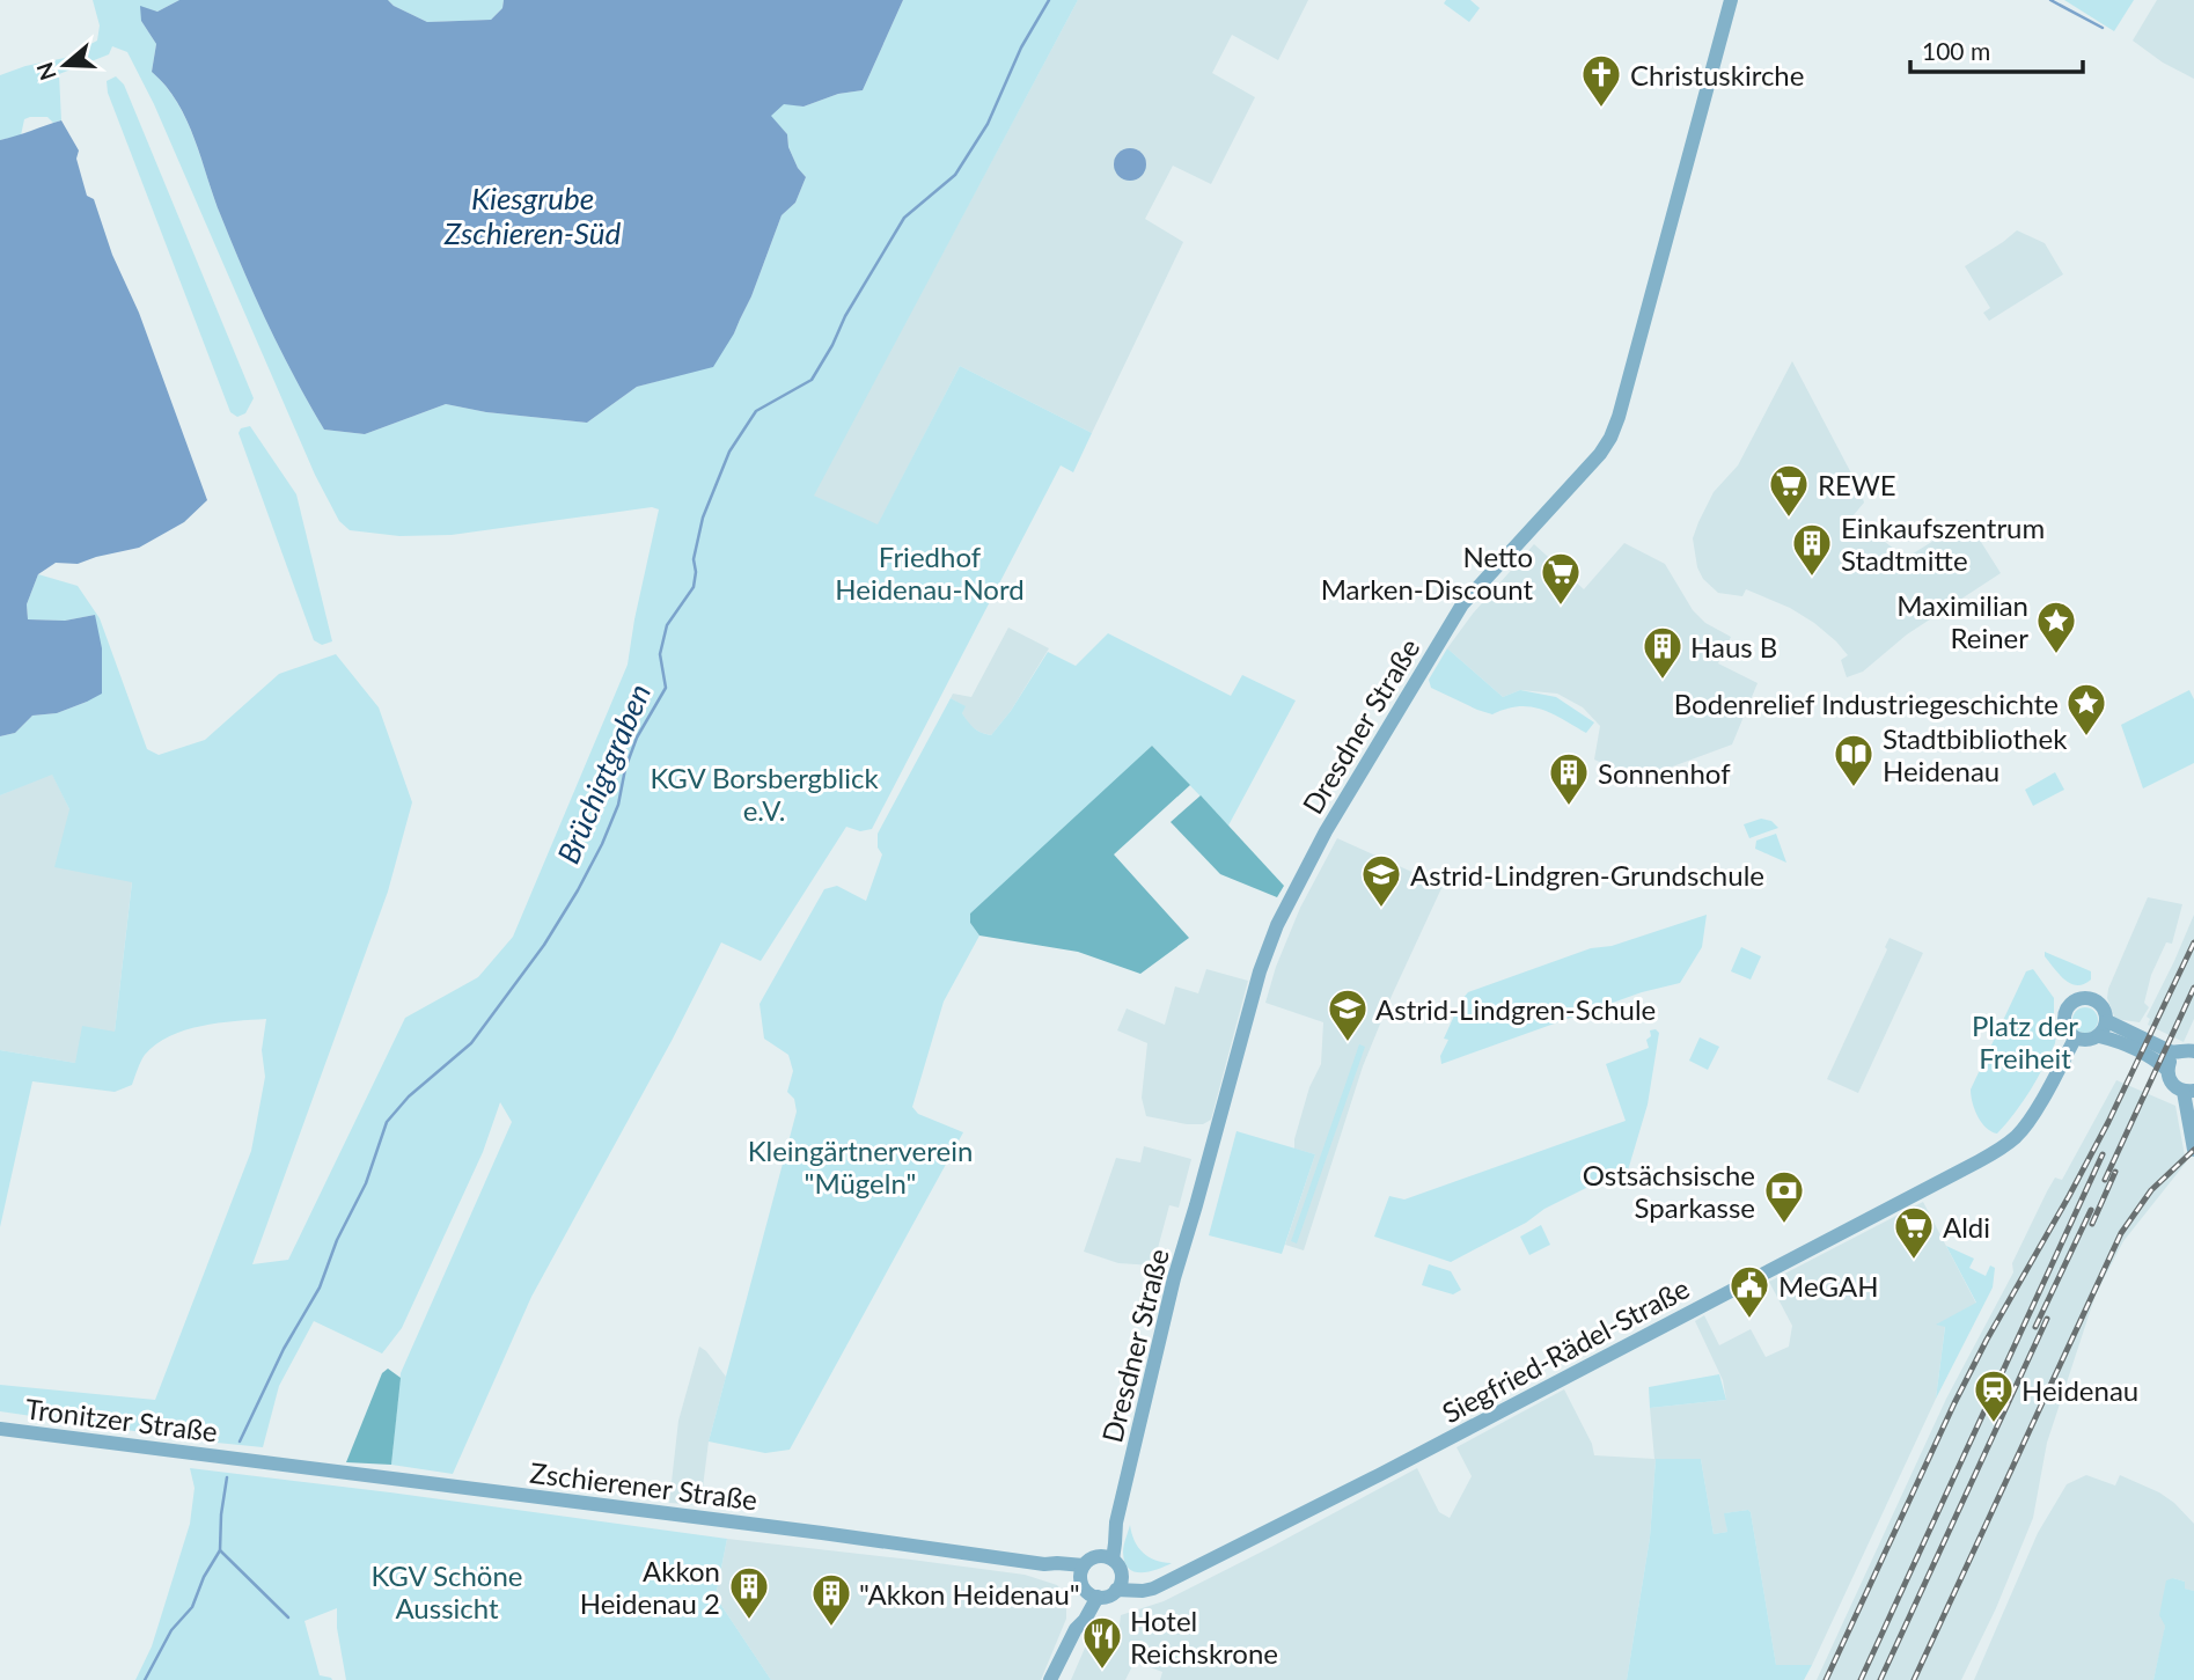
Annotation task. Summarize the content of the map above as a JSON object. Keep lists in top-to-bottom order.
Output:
{
  "streets": {
    "street": [
      "Dresdner Straße",
      "Siegfried-Rädel-Straße",
      "Tronitzer Straße",
      "Zschierener Straße"
    ]
  },
  "crossings": [
    ["Dresdner Straße", "Siegfried-Rädel-Straße"],
    ["Dresdner Straße", "Zschierener Straße"],
    ["Siegfried-Rädel-Straße", "Zschierener Straße"],
    ["Tronitzer Straße", "Zschierener Straße"]
  ],
  "water": ["Kiesgrube Zschieren-Süd", "Brüchigtgraben"],
  "parks": [
    "Friedhof Heidenau-Nord",
    "KGV Borsbergblick e.V.",
    "Platz der Freiheit",
    "Kleingärtnerverein \"Mügeln\"",
    "KGV Schöne Aussicht"
  ],
  "places": {
    "church": ["Christuskirche"],
    "supermarket": ["REWE", "Netto Marken-Discount", "Aldi"],
    "building": [
      "Einkaufszentrum Stadtmitte",
      "Haus B",
      "Sonnenhof",
      "Akkon Heidenau 2",
      "\"Akkon Heidenau\""
    ],
    "place": ["Maximilian Reiner", "Bodenrelief Industriegeschichte"],
    "library": ["Stadtbibliothek Heidenau"],
    "school or university": ["Astrid-Lindgren-Grundschule", "Astrid-Lindgren-Schule"],
    "bank": ["Ostsächsische Sparkasse"],
    "public building": ["MeGAH"],
    "station": ["Heidenau"],
    "restaurant": ["Hotel Reichskrone"]
  },
  "scale_bar": "100 m",
  "north": "left"
}
